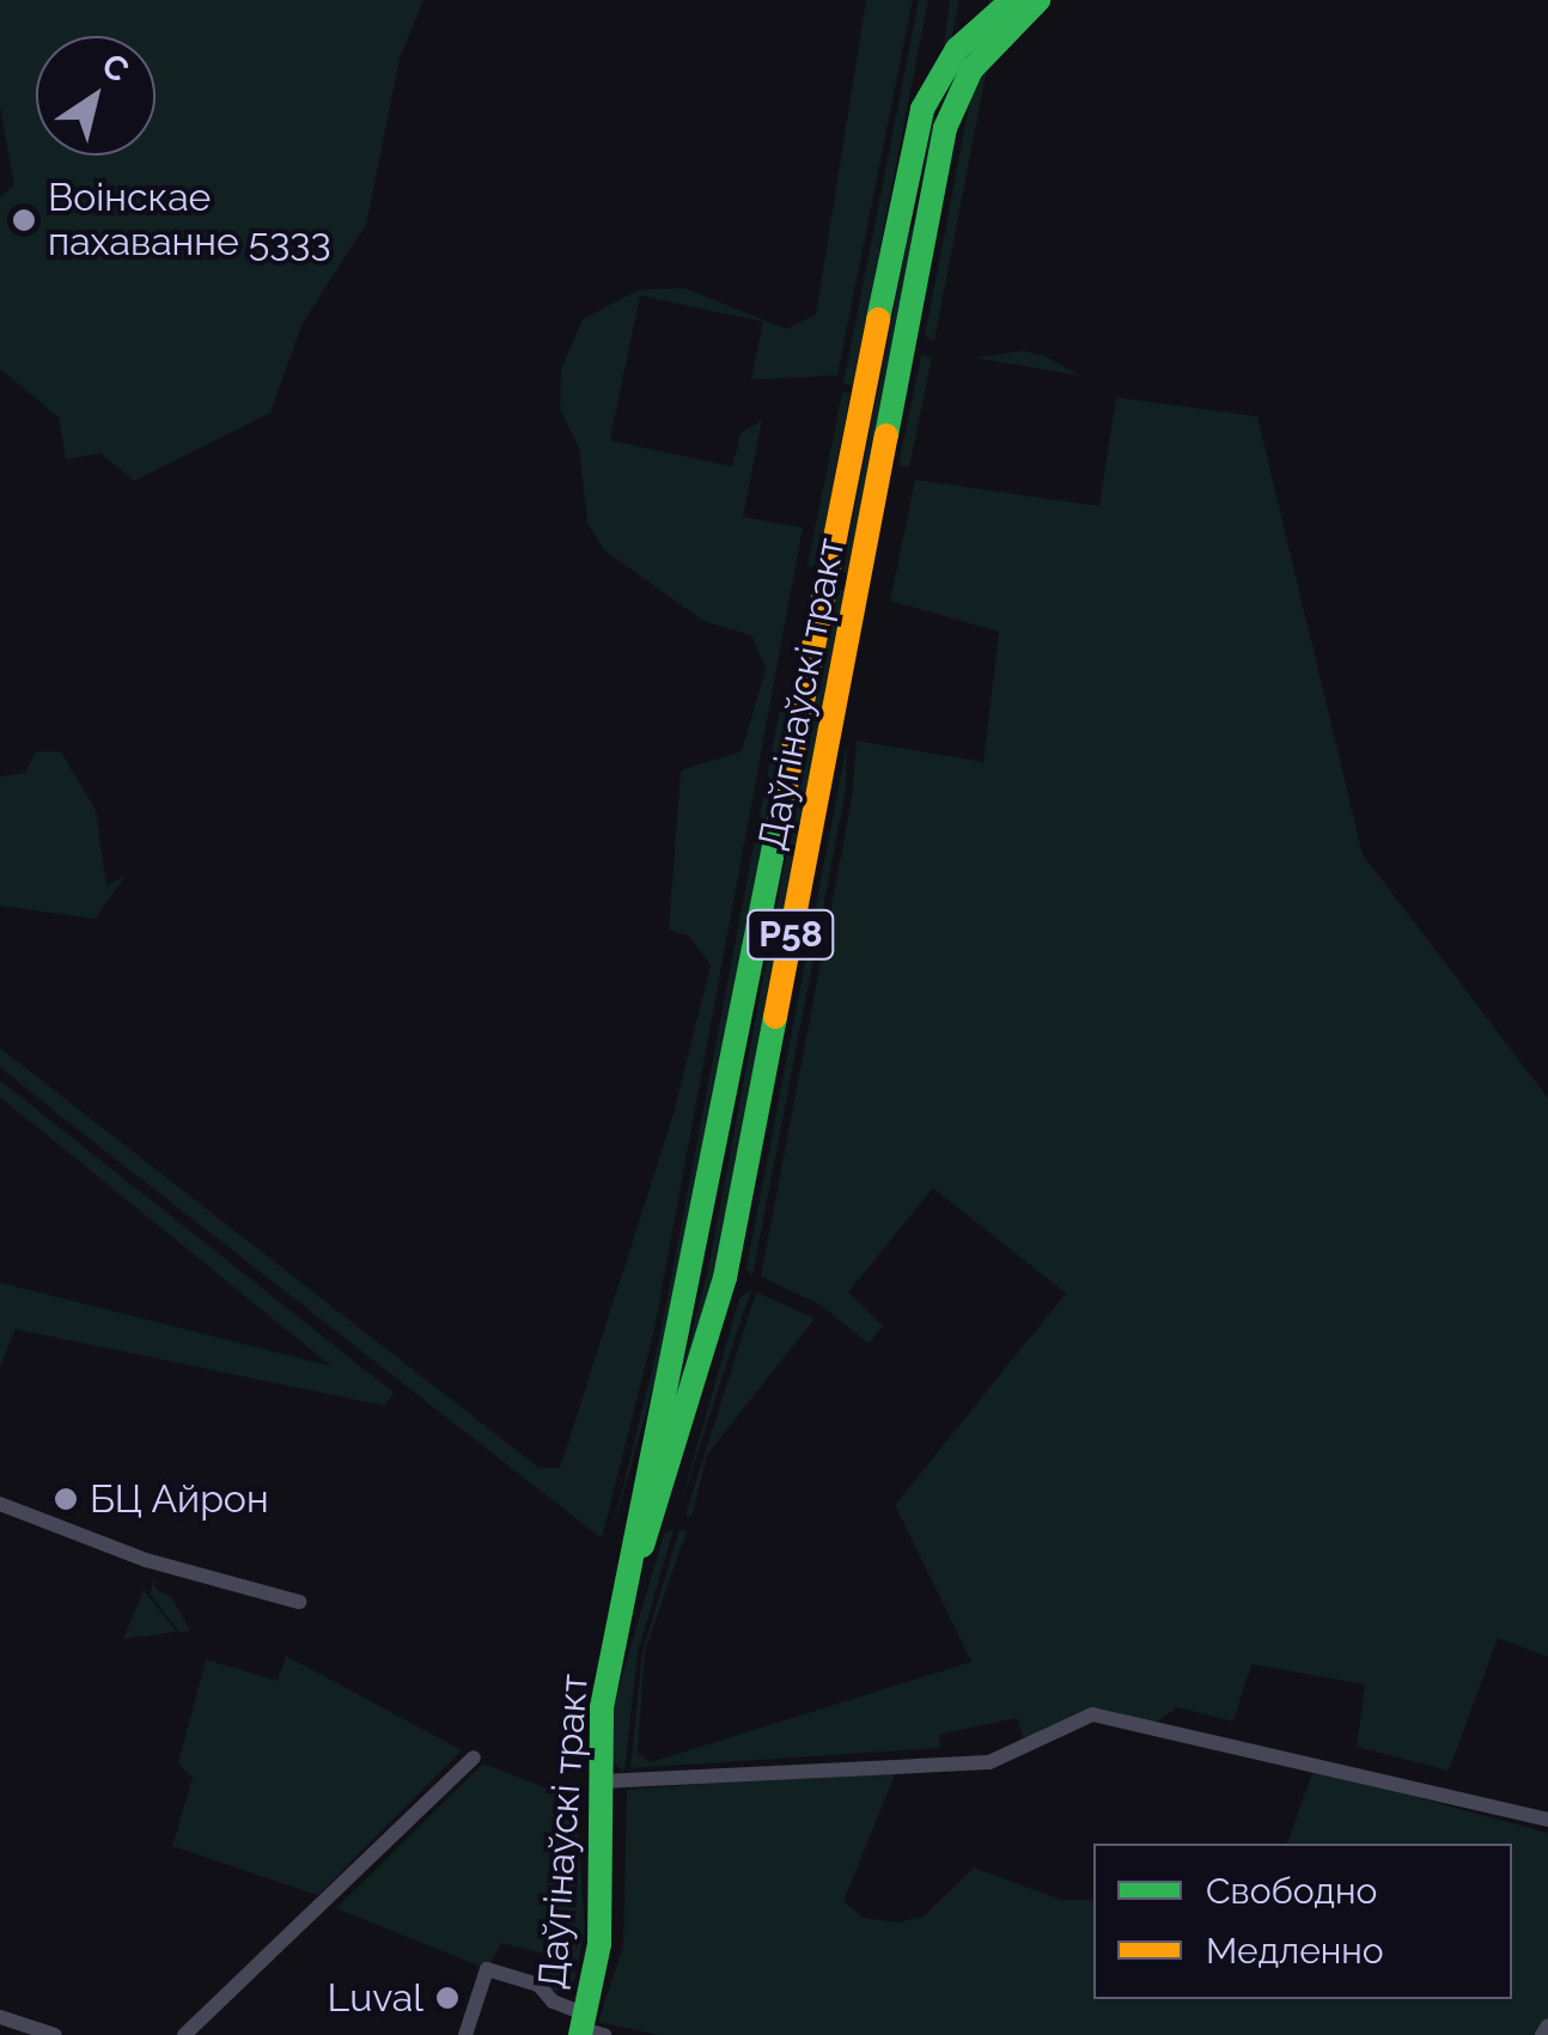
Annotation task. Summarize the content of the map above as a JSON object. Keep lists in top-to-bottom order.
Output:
{
  "streets": {
    "main road": ["Даўгінаўскі тракт", "Р58"]
  },
  "places": ["Воінскае пахаванне 5333", "БЦ Айрон", "Luval"],
  "legend": ["Свободно", "Медленно"],
  "north": "top right"
}
